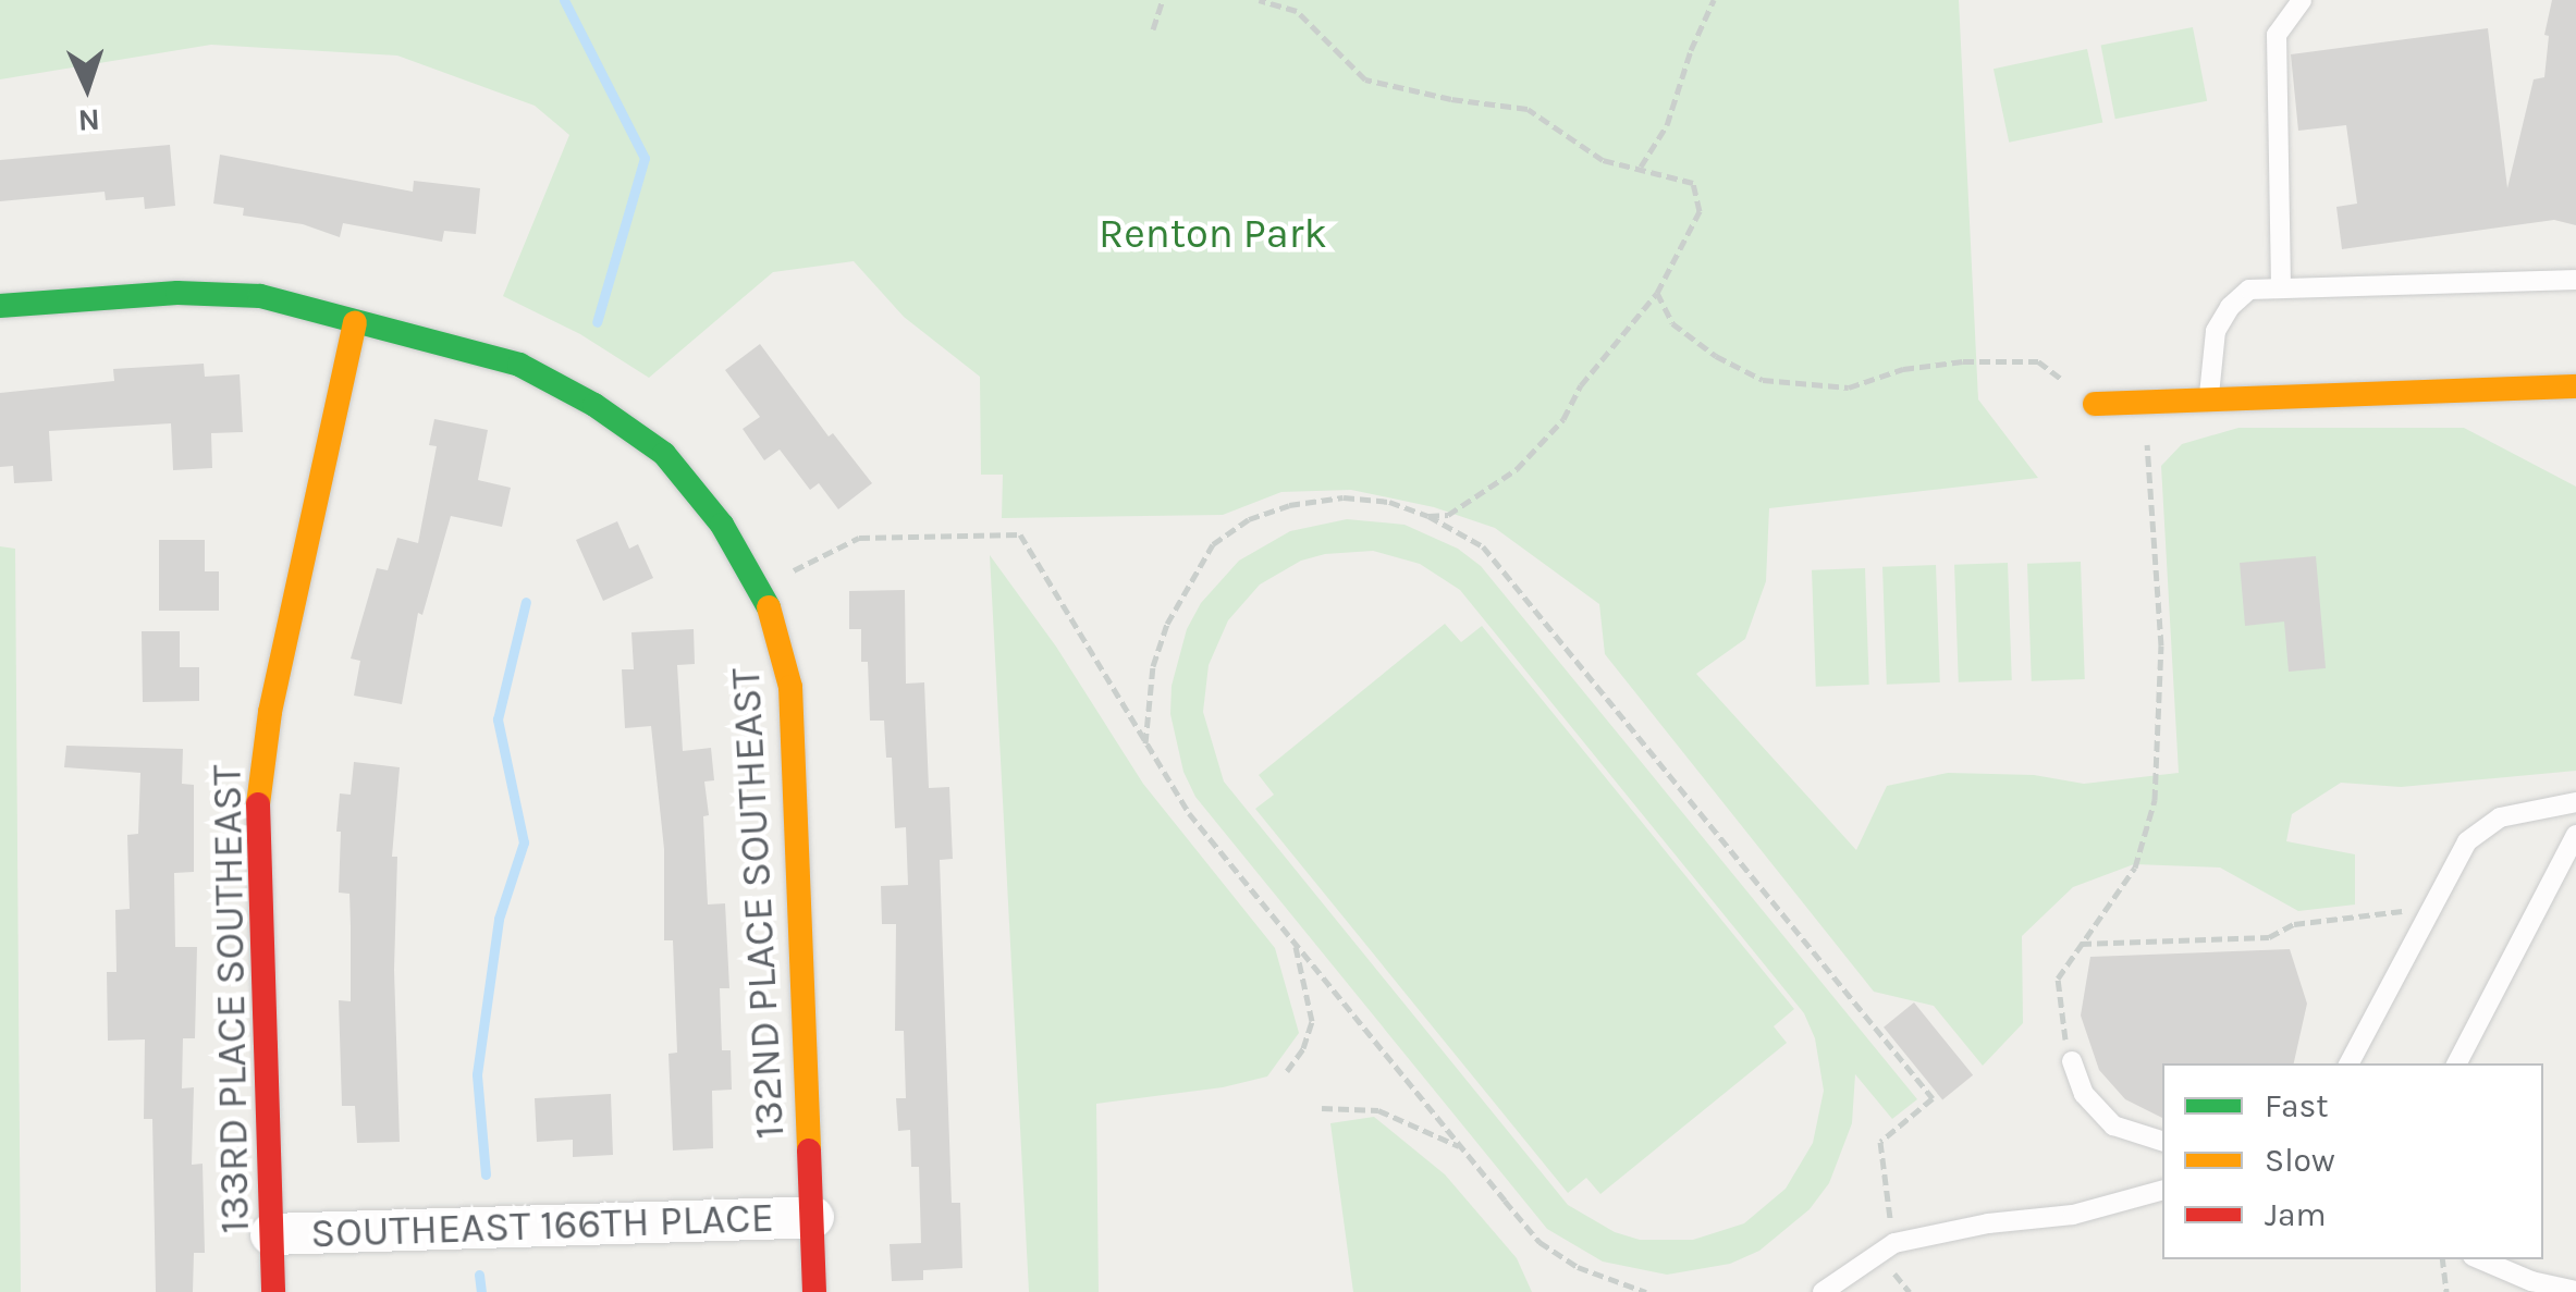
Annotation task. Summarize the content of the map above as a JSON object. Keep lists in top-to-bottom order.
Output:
{
  "streets": {
    "street": ["132ND PLACE SOUTHEAST", "133RD PLACE SOUTHEAST", "SOUTHEAST 166TH PLACE"]
  },
  "crossings": [
    ["132ND PLACE SOUTHEAST", "133RD PLACE SOUTHEAST"],
    ["132ND PLACE SOUTHEAST", "SOUTHEAST 166TH PLACE"],
    ["133RD PLACE SOUTHEAST", "SOUTHEAST 166TH PLACE"]
  ],
  "parks": ["Renton Park"],
  "legend": ["Fast", "Slow", "Jam"],
  "north": "bottom"
}
